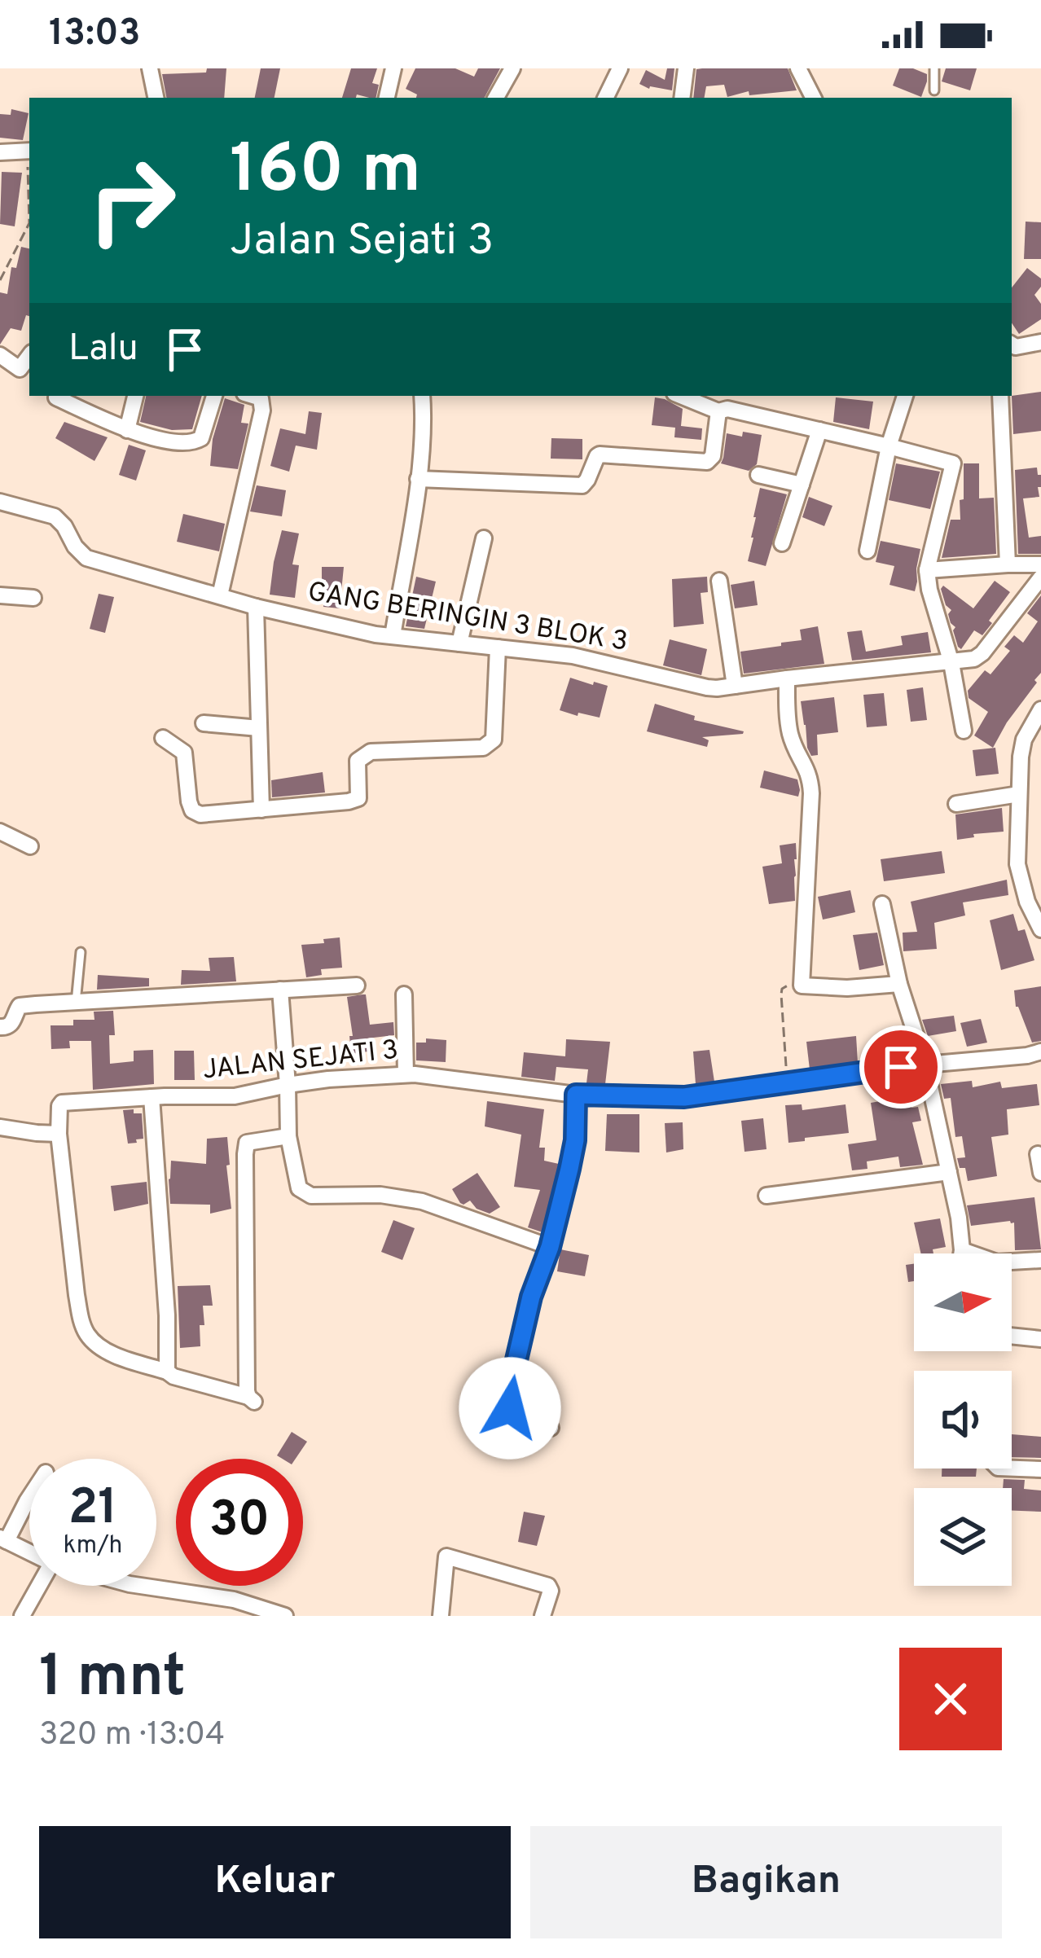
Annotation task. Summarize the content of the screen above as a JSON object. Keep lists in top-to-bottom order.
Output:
{
  "streets": {
    "street": ["GANG BERINGIN 3 BLOK 3", "JALAN SEJATI 3"]
  },
  "north": "right",
  "page": {
    "status": "13:03",
    "turn": ["160 m", "Jalan Sejati 3"],
    "then": "Lalu",
    "speed": "21 km/h",
    "limit": "30",
    "heading": ["1 mnt", "320 m · 13:04"],
    "buttons": ["Keluar", "Bagikan"]
  }
}
